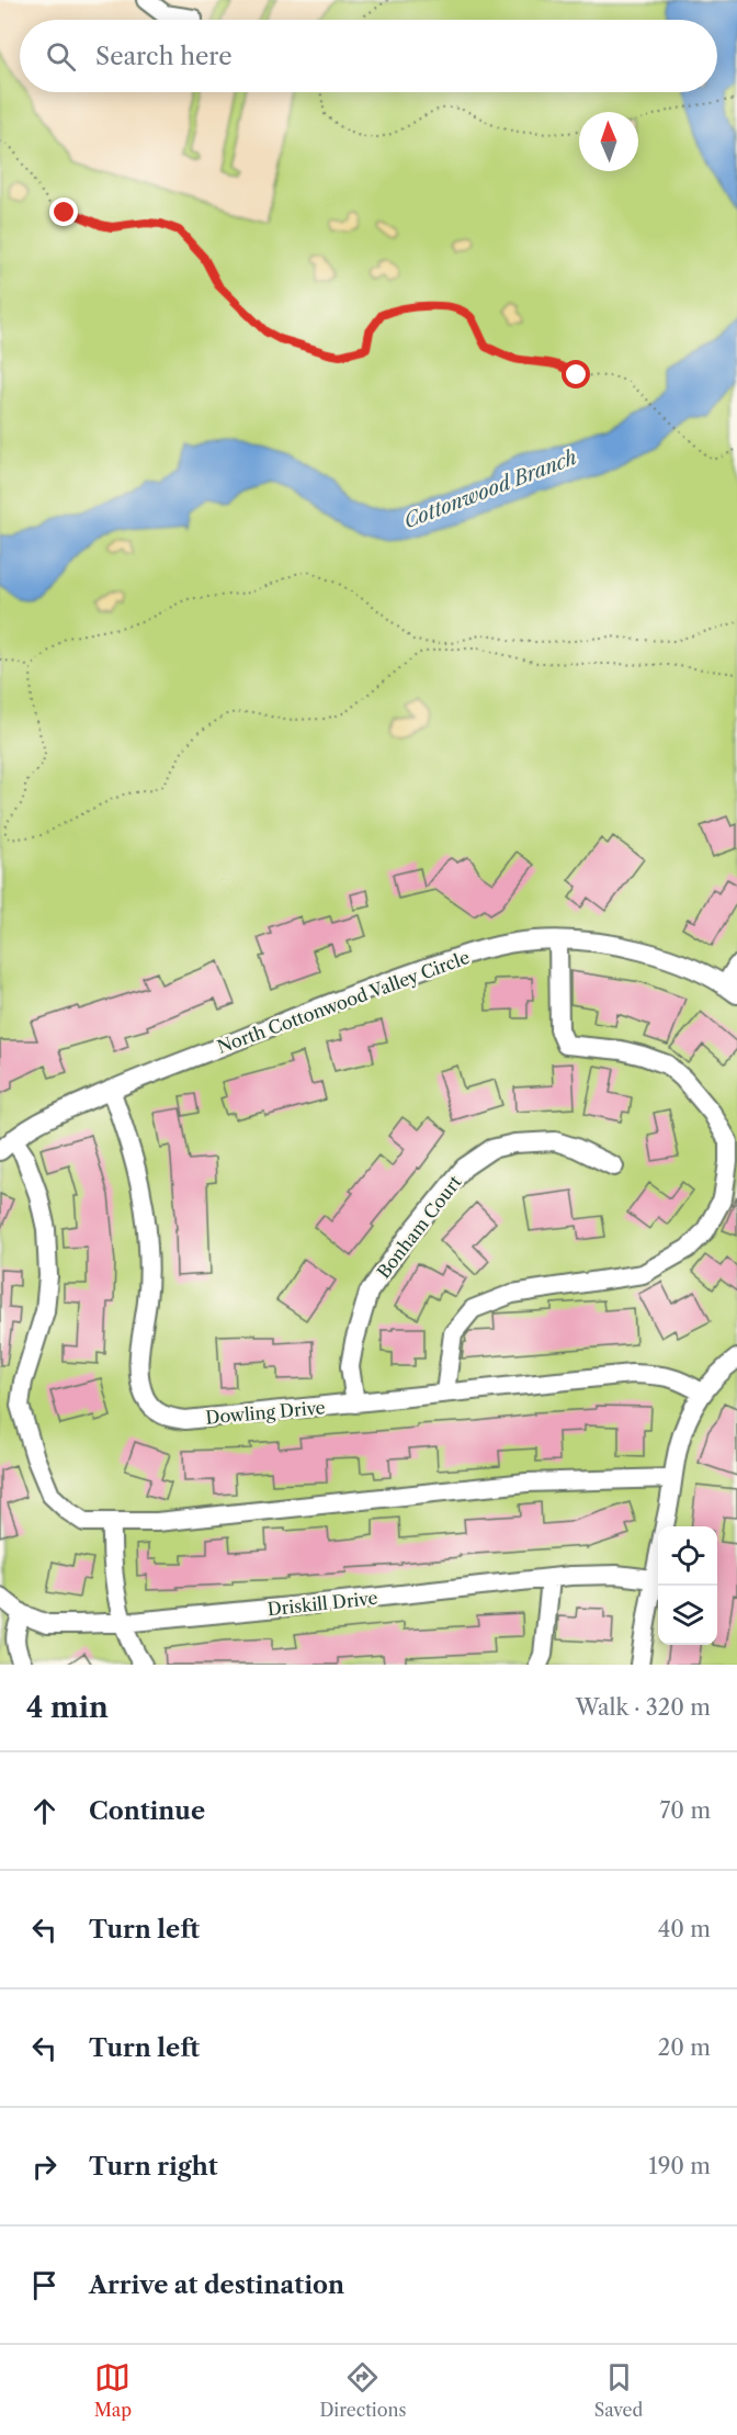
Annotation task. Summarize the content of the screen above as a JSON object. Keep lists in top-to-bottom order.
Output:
{
  "streets": {
    "street": [
      "North Cottonwood Valley Circle",
      "Bonham Court",
      "Dowling Drive",
      "Driskill Drive"
    ]
  },
  "crossings": [
    ["North Cottonwood Valley Circle", "Dowling Drive"],
    ["Bonham Court", "Dowling Drive"]
  ],
  "water": ["Cottonwood Branch"],
  "north": "top",
  "page": {
    "search": "Search here",
    "heading": ["4 min", "Walk · 320 m"],
    "list": [
      ["Continue", "70 m"],
      ["Turn left", "40 m"],
      ["Turn left", "20 m"],
      ["Turn right", "190 m"],
      "Arrive at destination"
    ],
    "nav": ["Map", "Directions", "Saved"]
  }
}
